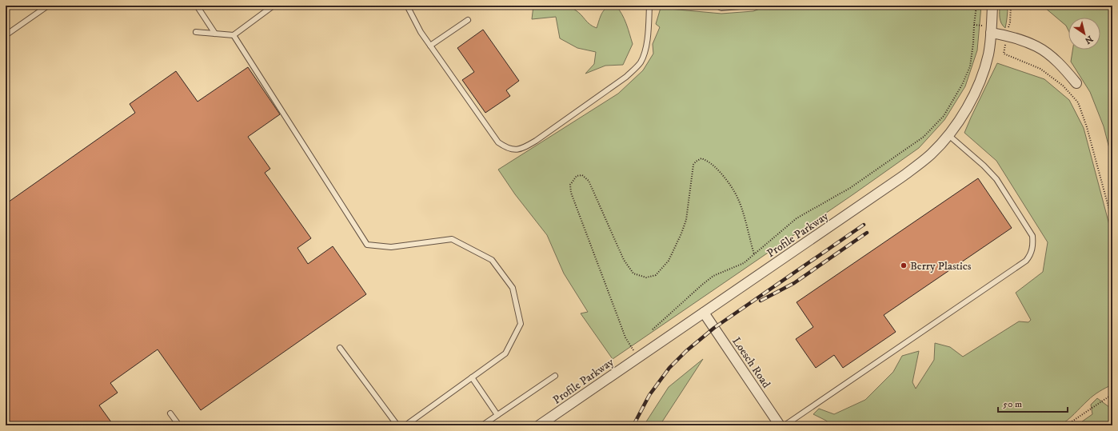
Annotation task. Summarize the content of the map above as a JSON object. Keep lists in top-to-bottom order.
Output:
{
  "streets": {
    "street": ["Profile Parkway", "Loesch Road"]
  },
  "crossings": [
    ["Profile Parkway", "Loesch Road"]
  ],
  "places": ["Berry Plastics"],
  "scale_bar": "50 m",
  "north": "bottom right"
}
